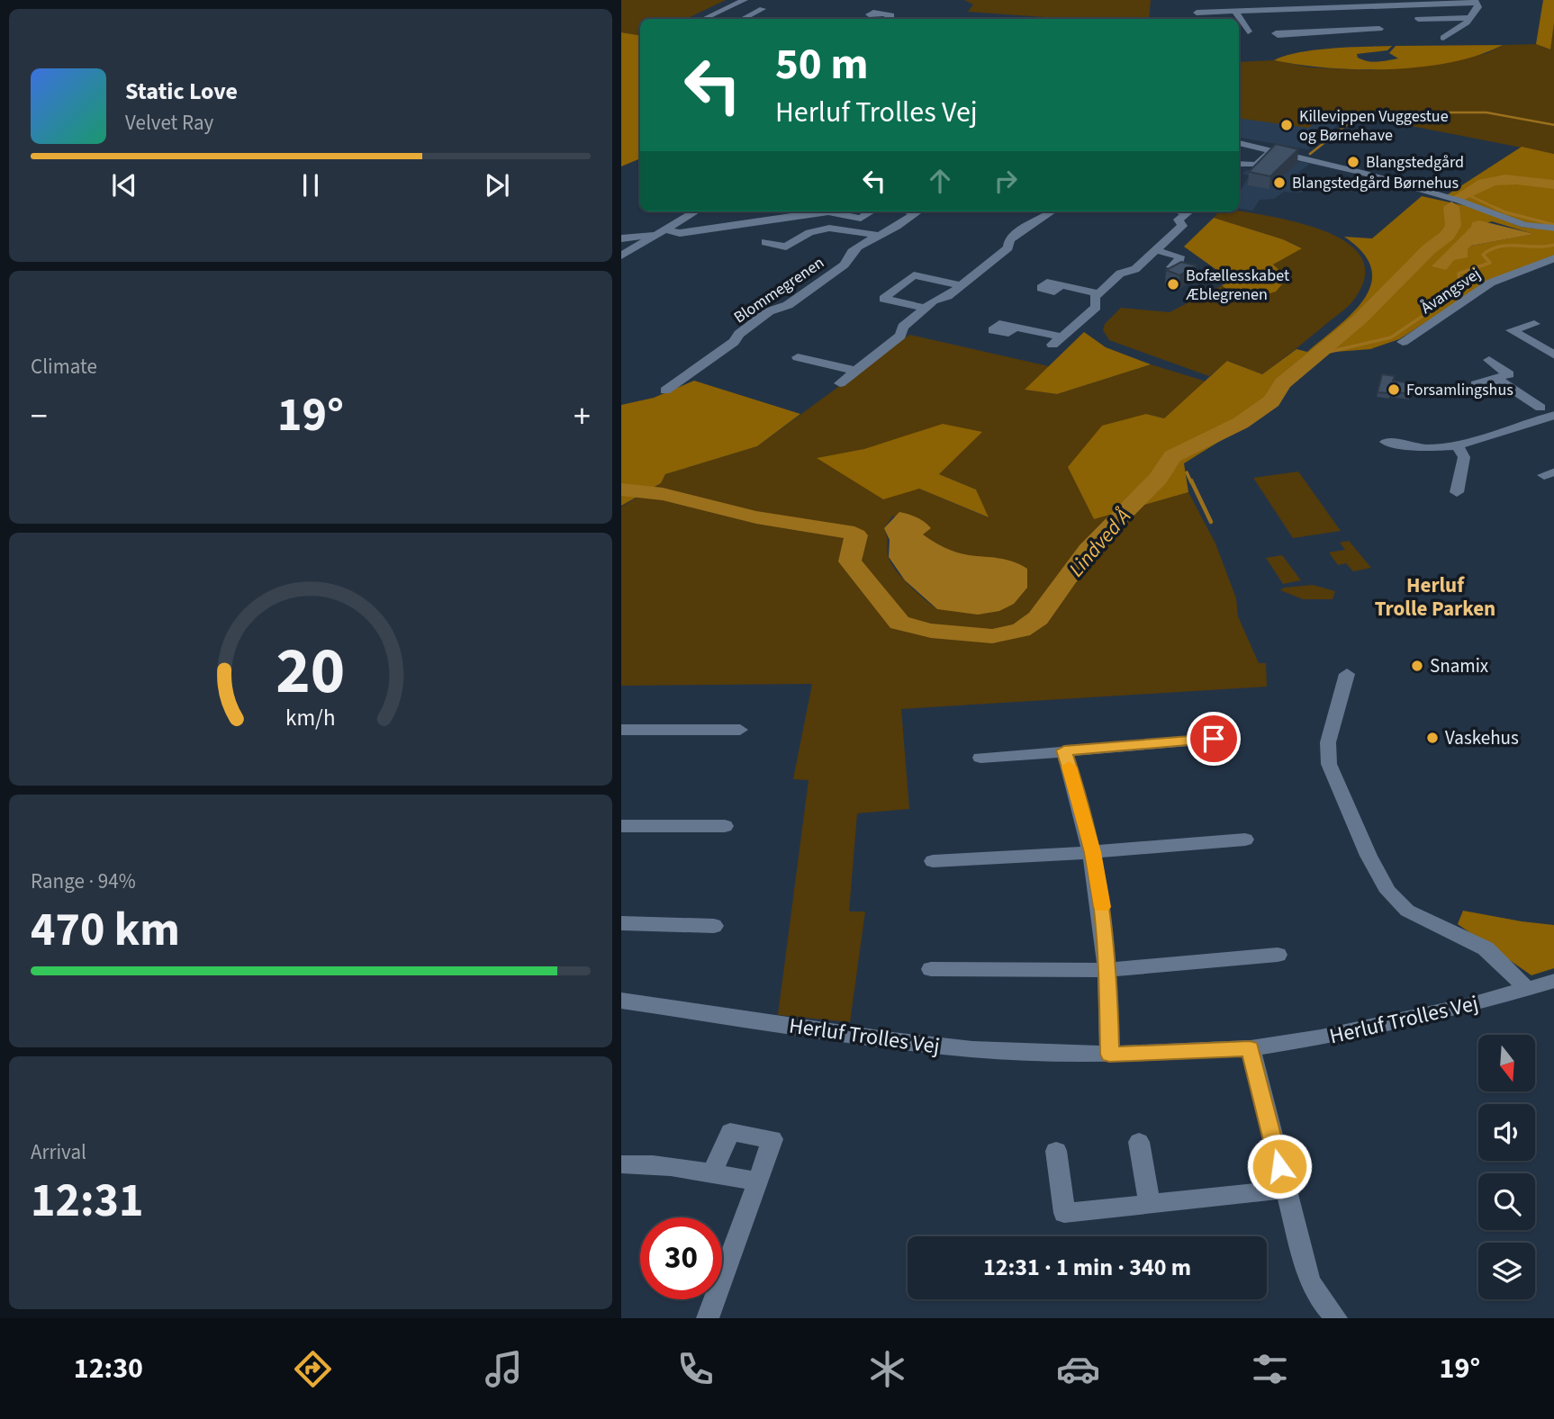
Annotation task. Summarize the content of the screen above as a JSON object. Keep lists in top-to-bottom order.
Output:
{
  "streets": {
    "street": ["Blommegrenen", "Åvangsvej", "Herluf Trolles Vej"]
  },
  "districts": ["Herluf Trolle Parken"],
  "water": ["Lindved Å"],
  "places": [
    "Killevippen Vuggestue og Børnehave",
    "Blangstedgård",
    "Blangstedgård Børnehus",
    "Bofællesskabet Æblegrenen",
    "Forsamlingshus",
    "Snamix",
    "Vaskehus"
  ],
  "north": "bottom",
  "page": {
    "turn": ["50 m", "Herluf Trolles Vej"],
    "song": ["Static Love", "Velvet Ray"],
    "tile": [
      "Climate",
      ["Range · 94%", "470 km"],
      ["Arrival", "12:31"]
    ],
    "heat": ["−", "19°", "+"],
    "limit": "30",
    "trip": "12:31 · 1 min · 340 m",
    "tabs": ["12:30", "19°"],
    "gauge": ["20", "km/h"]
  }
}
